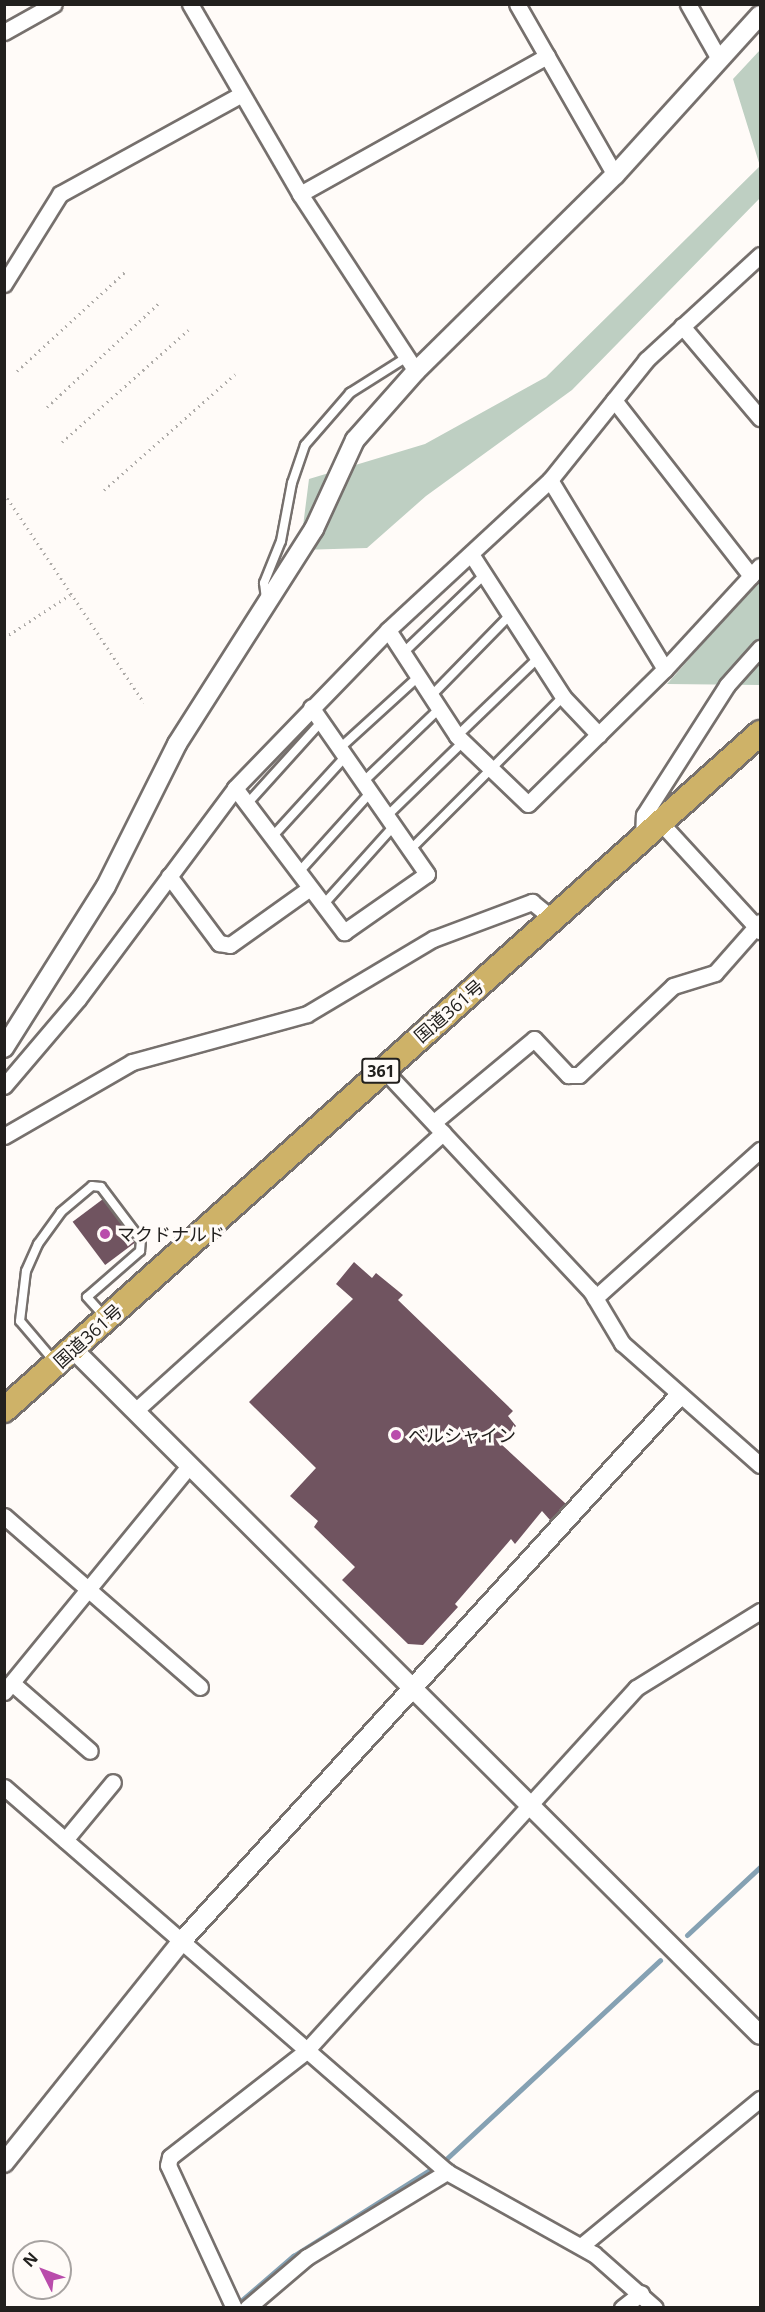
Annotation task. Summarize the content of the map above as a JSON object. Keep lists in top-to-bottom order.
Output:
{
  "streets": {
    "highway": ["国道361号", "361"]
  },
  "places": ["マクドナルド", "ベルシャイン"],
  "north": "top left"
}
